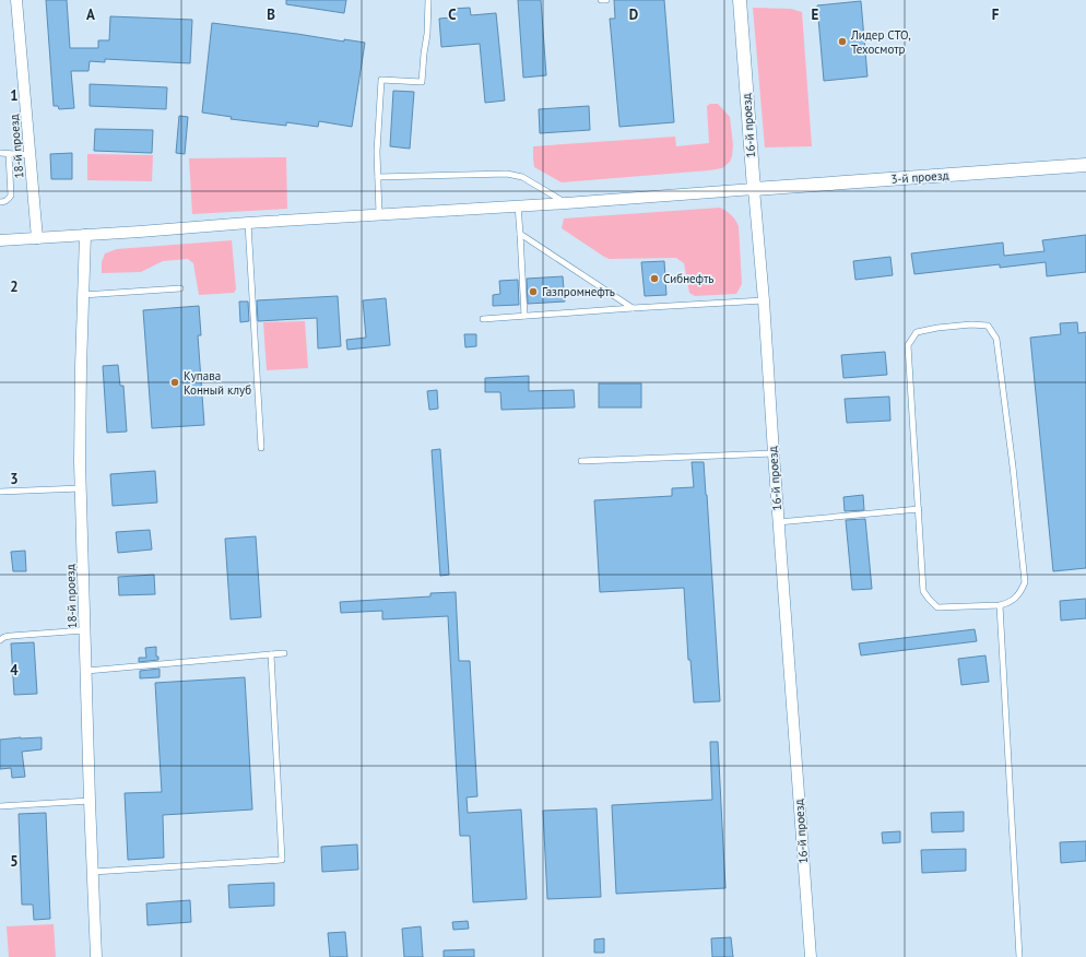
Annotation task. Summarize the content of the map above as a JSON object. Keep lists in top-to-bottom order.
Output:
{
  "streets": {
    "street": ["16-й проезд", "18-й проезд", "3-й проезд"]
  },
  "crossings": [
    ["16-й проезд", "3-й проезд"]
  ],
  "places": [
    "Лидер СТО, Техосмотр",
    "Сибнефть",
    "Газпромнефть",
    "Купава Конный клуб"
  ],
  "grid": {
    "columns": [
      "A",
      "B",
      "C",
      "D",
      "E",
      "F"
    ],
    "rows": [
      "1",
      "2",
      "3",
      "4",
      "5"
    ]
  }
}
